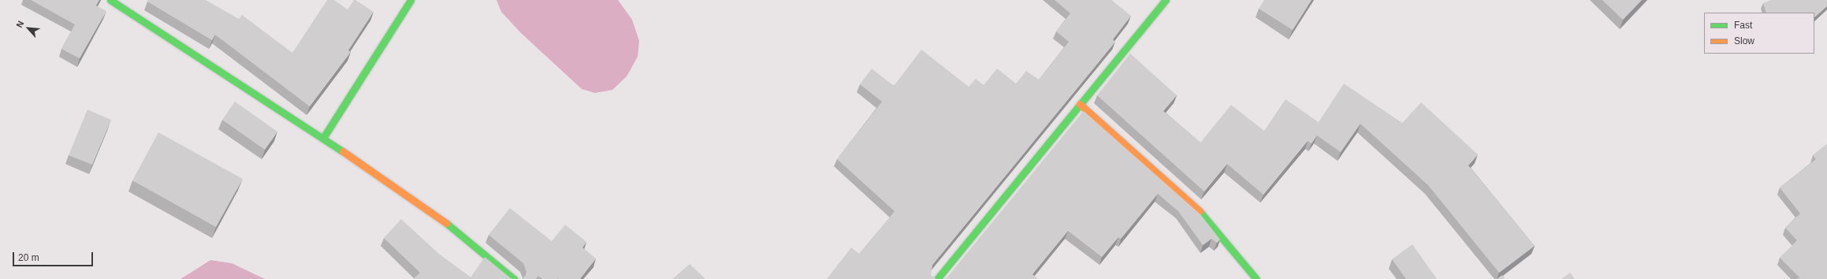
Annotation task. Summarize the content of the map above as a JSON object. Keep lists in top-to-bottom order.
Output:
{
  "legend": ["Fast", "Slow"],
  "scale_bar": "20 m",
  "north": "top left"
}
